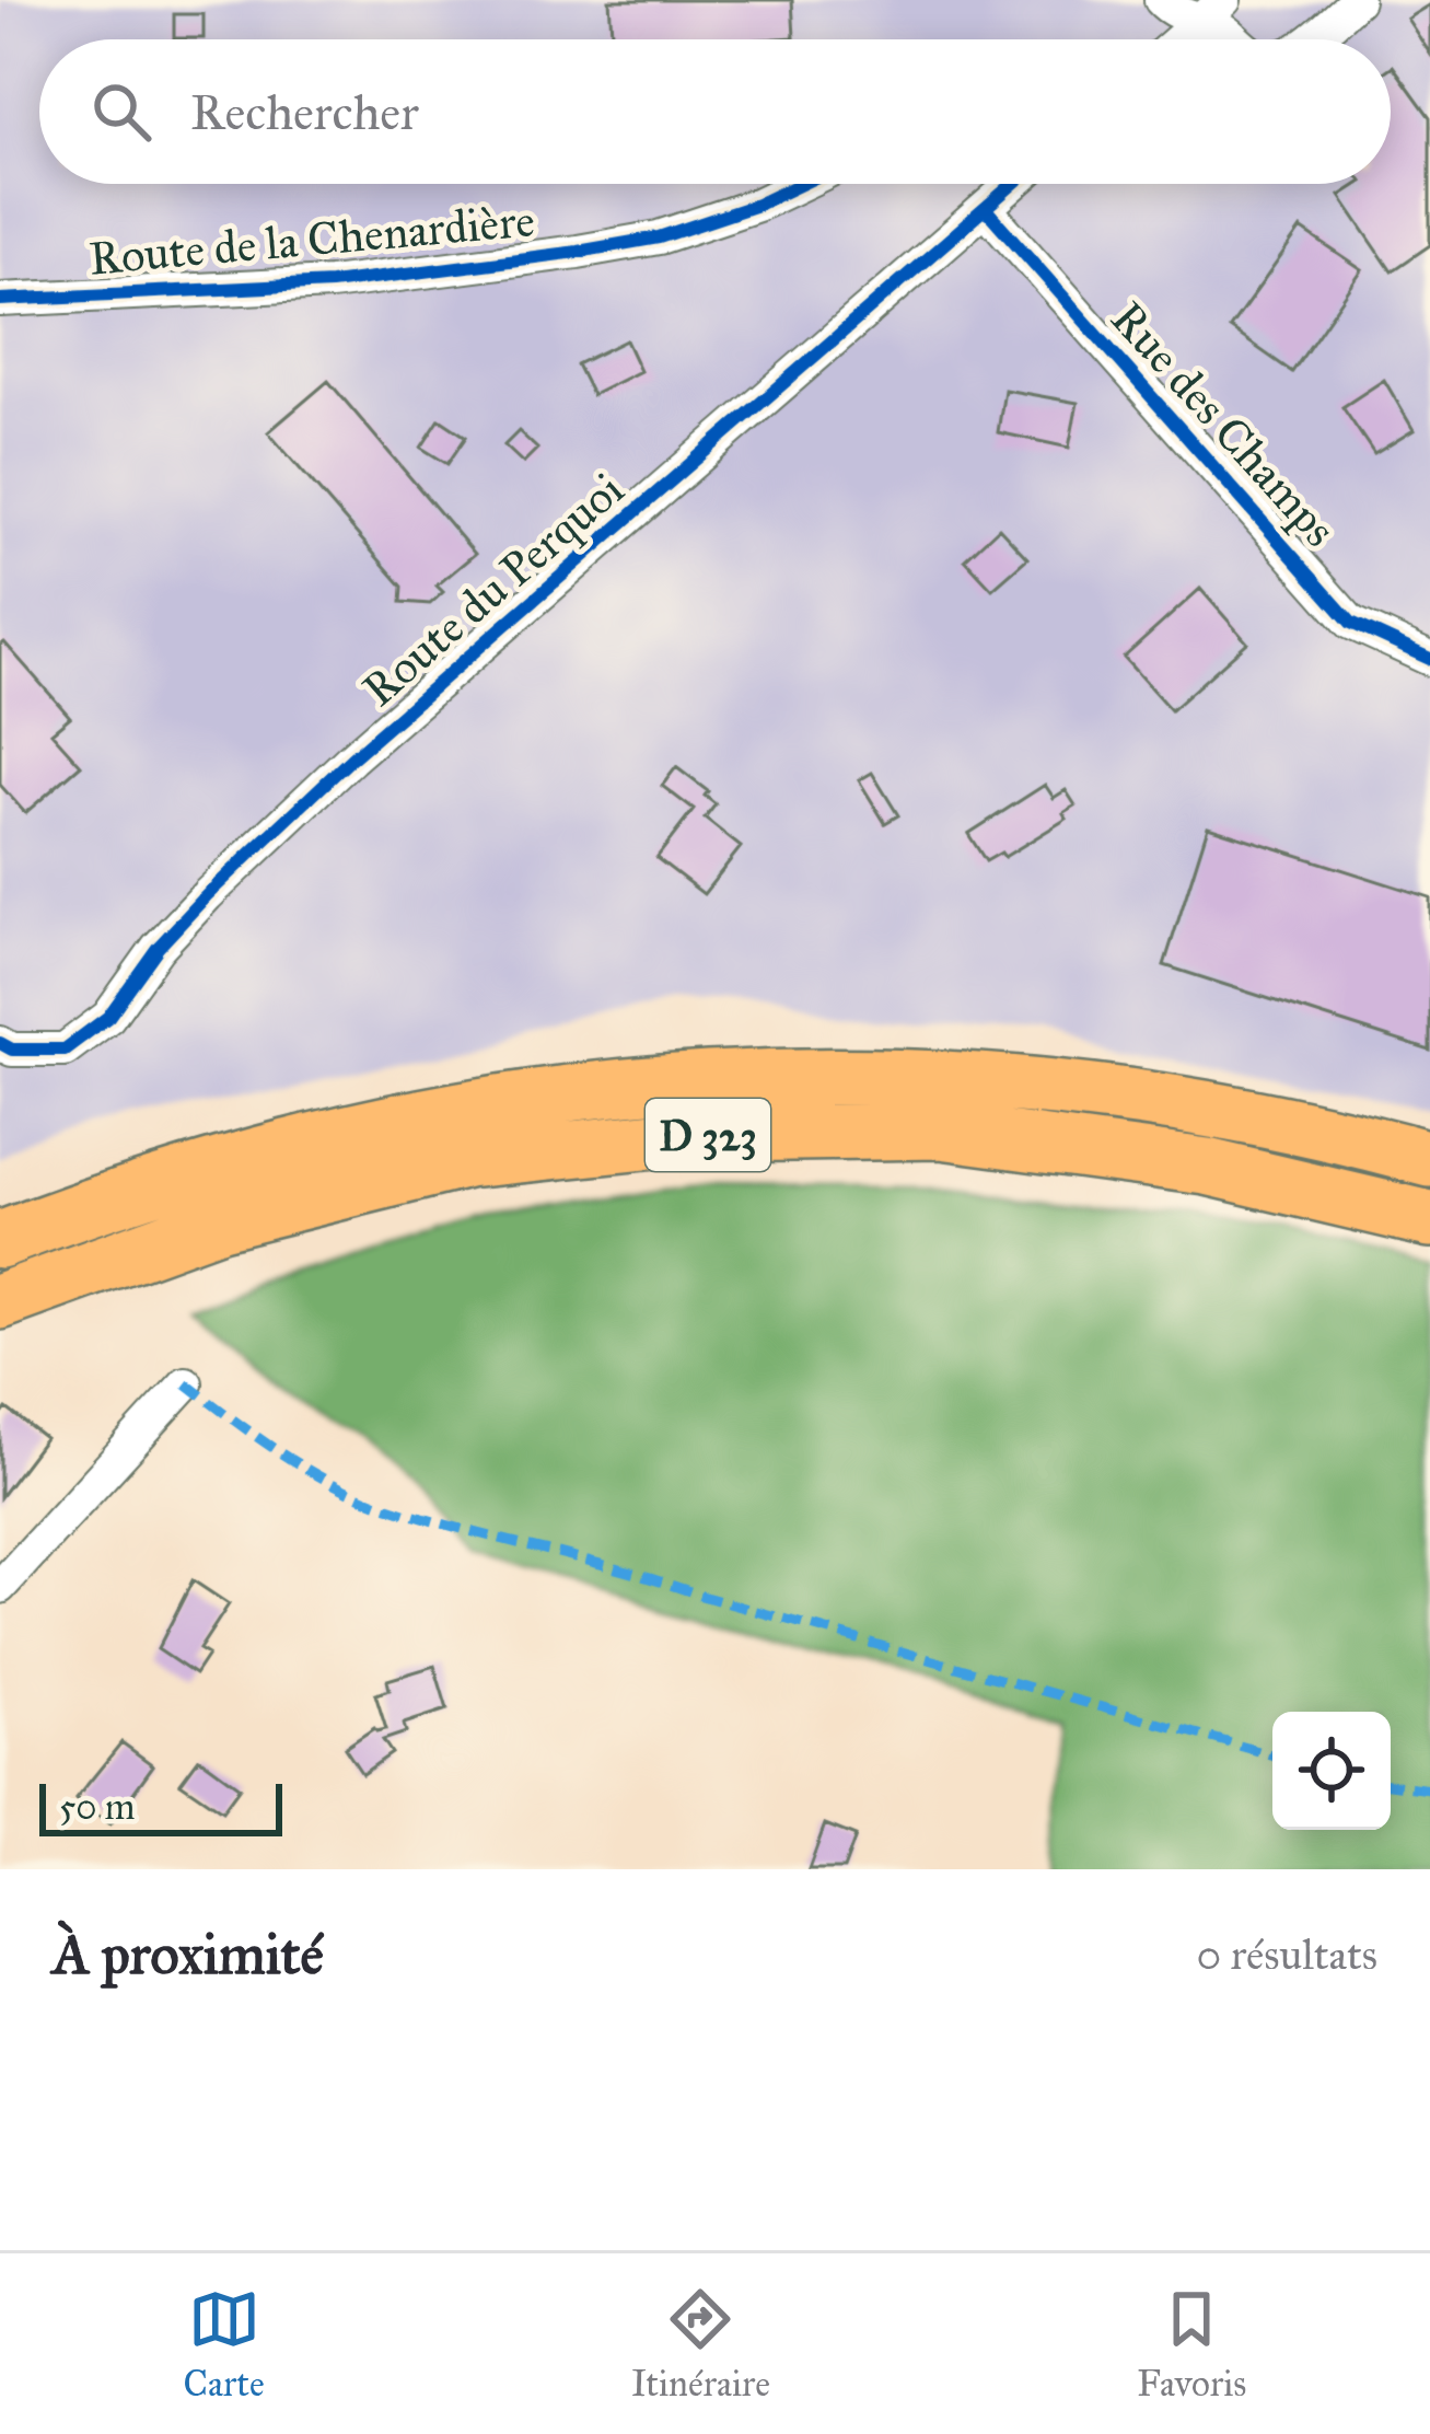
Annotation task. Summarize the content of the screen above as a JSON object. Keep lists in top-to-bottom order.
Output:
{
  "streets": {
    "highway": ["D 323"],
    "street": ["Route de la Chenardière", "Rue des Champs", "Route du Perquoi"]
  },
  "crossings": [
    ["Rue des Champs", "Route du Perquoi"]
  ],
  "scale_bar": "50 m",
  "page": {
    "search": "Rechercher",
    "scale": "50 m",
    "heading": ["À proximité", "0 résultats"],
    "nav": ["Carte", "Itinéraire", "Favoris"]
  }
}
